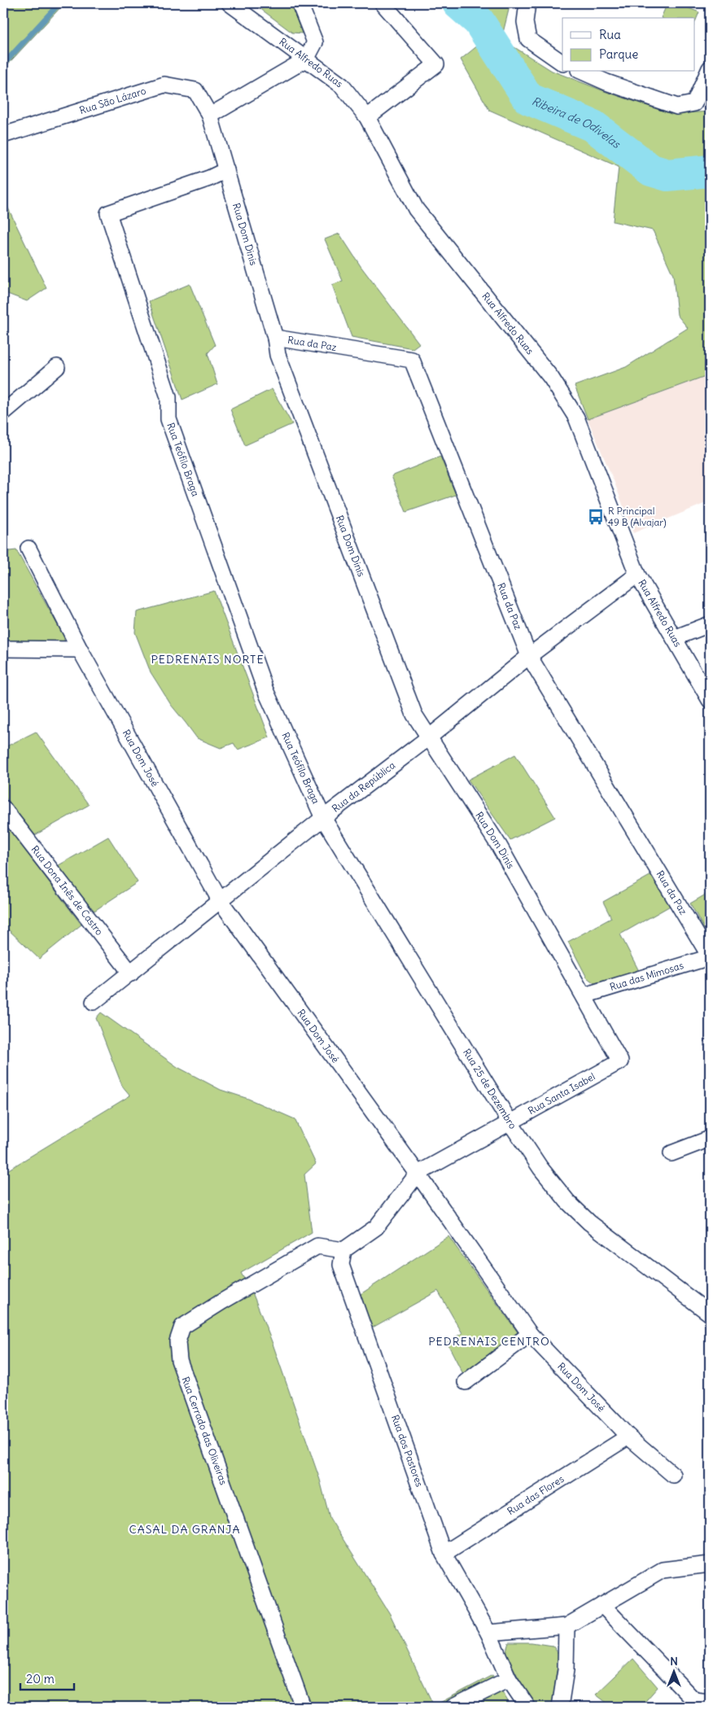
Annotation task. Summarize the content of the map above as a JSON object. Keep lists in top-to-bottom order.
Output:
{
  "streets": {
    "street": [
      "Rua Alfredo Ruas",
      "Rua São Lázaro",
      "Rua Dom Dinis",
      "Rua da Paz",
      "Rua Teófilo Braga",
      "Rua Dom José",
      "Rua da República",
      "Rua Dona Inês de Castro",
      "Rua das Mimosas",
      "Rua 25 de Dezembro",
      "Rua Santa Isabel",
      "Rua Cerrado das Oliveiras",
      "Rua dos Pastores",
      "Rua das Flores"
    ]
  },
  "crossings": [
    ["Rua Alfredo Ruas", "Rua da República"],
    ["Rua São Lázaro", "Rua Dom Dinis"],
    ["Rua Dom Dinis", "Rua da Paz"],
    ["Rua Dom Dinis", "Rua Teófilo Braga"],
    ["Rua Dom Dinis", "Rua da República"],
    ["Rua Dom Dinis", "Rua das Mimosas"],
    ["Rua Dom Dinis", "Rua Santa Isabel"],
    ["Rua da Paz", "Rua da República"],
    ["Rua da Paz", "Rua das Mimosas"],
    ["Rua Teófilo Braga", "Rua da República"],
    ["Rua Teófilo Braga", "Rua 25 de Dezembro"],
    ["Rua Dom José", "Rua da República"],
    ["Rua Dom José", "Rua Santa Isabel"],
    ["Rua Dom José", "Rua das Flores"],
    ["Rua da República", "Rua Dona Inês de Castro"],
    ["Rua da República", "Rua 25 de Dezembro"],
    ["Rua 25 de Dezembro", "Rua Santa Isabel"],
    ["Rua Cerrado das Oliveiras", "Rua dos Pastores"],
    ["Rua dos Pastores", "Rua das Flores"]
  ],
  "districts": ["PEDRENAIS NORTE", "PEDRENAIS CENTRO", "CASAL DA GRANJA"],
  "water": ["Ribeira de Odivelas"],
  "places": {
    "bus stop": ["R Principal 49 B (Alvajar)"]
  },
  "legend": ["Rua", "Parque"],
  "scale_bar": "20 m",
  "north": "top"
}
